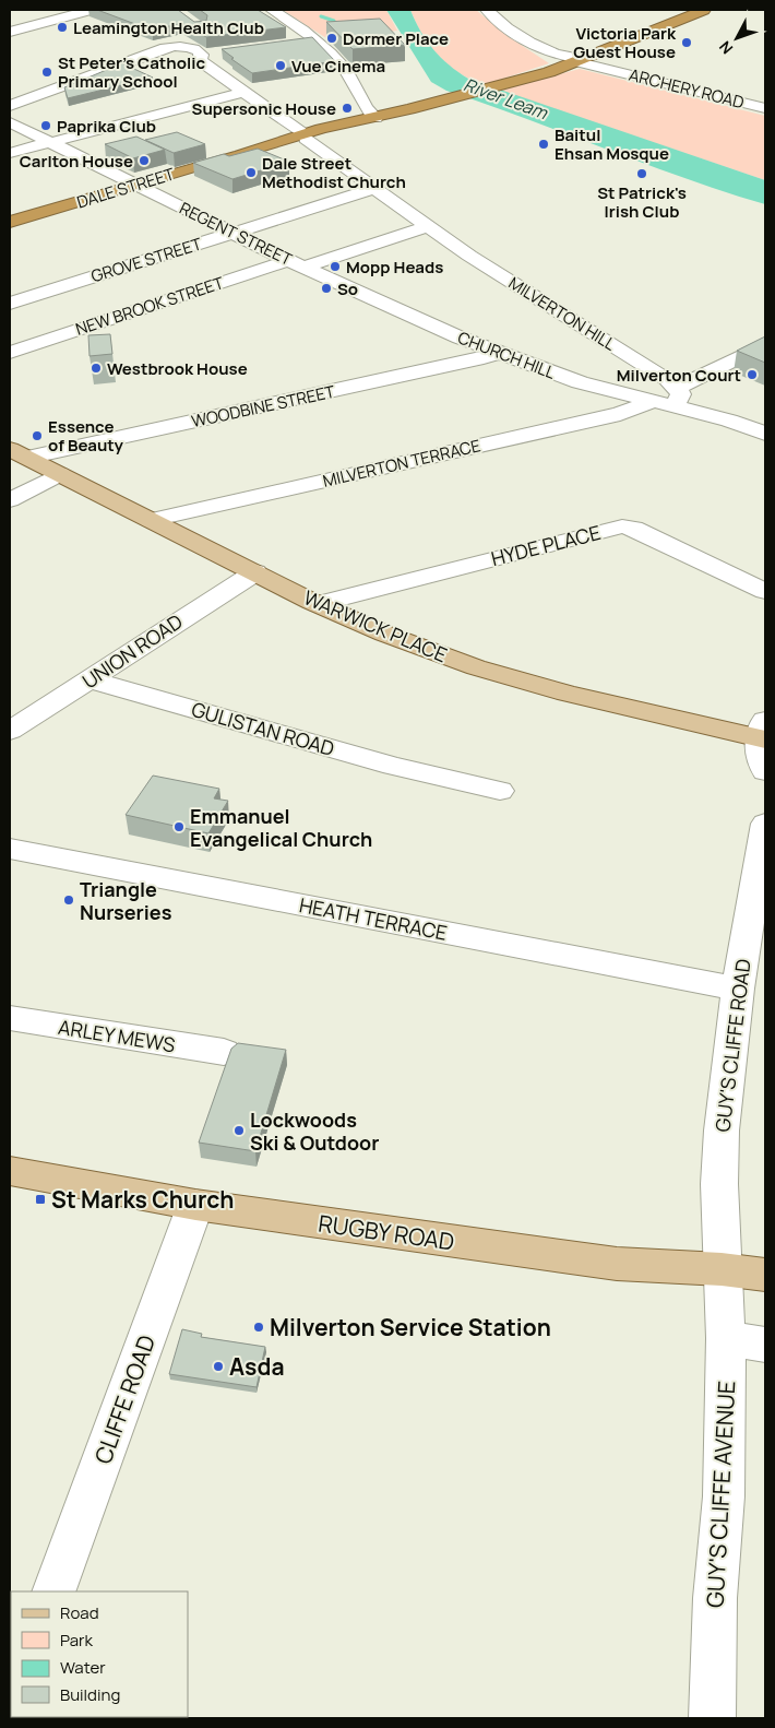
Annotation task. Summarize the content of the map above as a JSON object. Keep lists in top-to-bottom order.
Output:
{
  "streets": {
    "highway": ["DALE STREET"],
    "main road": ["WARWICK PLACE", "RUGBY ROAD"],
    "street": [
      "ARCHERY ROAD",
      "REGENT STREET",
      "GROVE STREET",
      "NEW BROOK STREET",
      "MILVERTON HILL",
      "CHURCH HILL",
      "WOODBINE STREET",
      "MILVERTON TERRACE",
      "HYDE PLACE",
      "UNION ROAD",
      "GULISTAN ROAD",
      "HEATH TERRACE",
      "ARLEY MEWS",
      "GUY'S CLIFFE ROAD",
      "CLIFFE ROAD",
      "GUY'S CLIFFE AVENUE"
    ]
  },
  "crossings": [
    ["ARCHERY ROAD", "DALE STREET"],
    ["DALE STREET", "REGENT STREET"],
    ["DALE STREET", "MILVERTON HILL"],
    ["REGENT STREET", "GROVE STREET"],
    ["REGENT STREET", "NEW BROOK STREET"],
    ["REGENT STREET", "CHURCH HILL"],
    ["GROVE STREET", "MILVERTON HILL"],
    ["NEW BROOK STREET", "MILVERTON HILL"],
    ["MILVERTON HILL", "CHURCH HILL"],
    ["CHURCH HILL", "WOODBINE STREET"],
    ["CHURCH HILL", "MILVERTON TERRACE"],
    ["WOODBINE STREET", "WARWICK PLACE"],
    ["MILVERTON TERRACE", "WARWICK PLACE"],
    ["HYDE PLACE", "WARWICK PLACE"],
    ["WARWICK PLACE", "UNION ROAD"],
    ["UNION ROAD", "GULISTAN ROAD"],
    ["HEATH TERRACE", "GUY'S CLIFFE ROAD"],
    ["GUY'S CLIFFE ROAD", "RUGBY ROAD"],
    ["GUY'S CLIFFE ROAD", "GUY'S CLIFFE AVENUE"],
    ["RUGBY ROAD", "CLIFFE ROAD"],
    ["RUGBY ROAD", "GUY'S CLIFFE AVENUE"]
  ],
  "water": ["River Leam"],
  "places": {
    "other": [
      "Leamington Health Club",
      "Dormer Place",
      "Victoria Park Guest House",
      "Vue Cinema",
      "St Peter's Catholic Primary School",
      "Supersonic House",
      "Paprika Club",
      "Baitul Ehsan Mosque",
      "Carlton House",
      "Dale Street Methodist Church",
      "St Patrick's Irish Club",
      "Mopp Heads",
      "So",
      "Westbrook House",
      "Milverton Court",
      "Essence of Beauty",
      "Emmanuel Evangelical Church",
      "Triangle Nurseries",
      "Lockwoods Ski & Outdoor",
      "Milverton Service Station",
      "Asda"
    ],
    "transit": ["St Marks Church"]
  },
  "legend": [
    "Road",
    "Park",
    "Water",
    "Building"
  ],
  "north": "bottom left"
}
